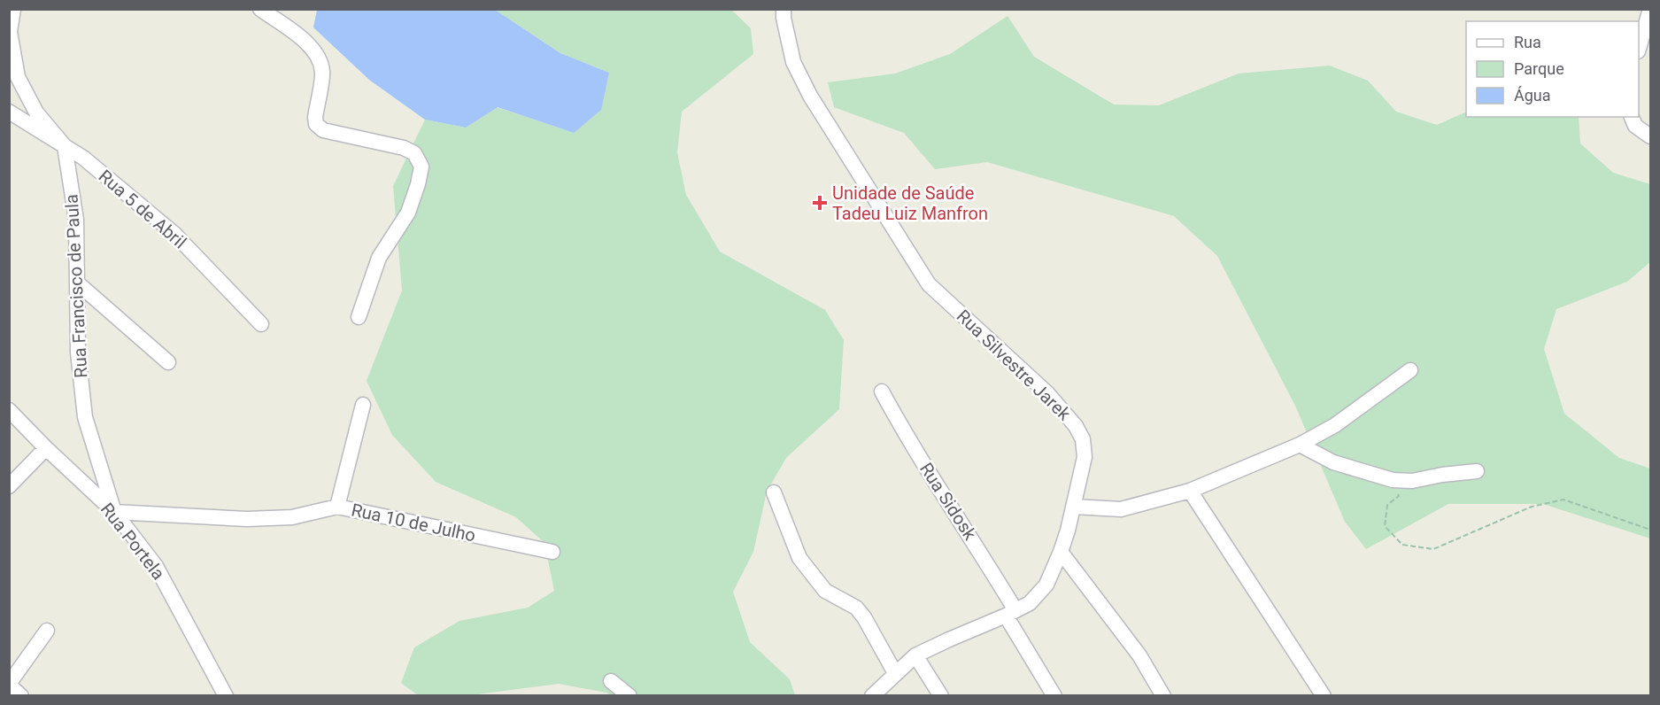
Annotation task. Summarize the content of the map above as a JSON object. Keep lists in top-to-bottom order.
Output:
{
  "streets": {
    "street": [
      "Rua 5 de Abril",
      "Rua Francisco de Paula",
      "Rua Silvestre Jarek",
      "Rua Sidosk",
      "Rua 10 de Julho",
      "Rua Portela"
    ]
  },
  "crossings": [
    ["Rua 5 de Abril", "Rua Francisco de Paula"],
    ["Rua Francisco de Paula", "Rua 10 de Julho"],
    ["Rua Francisco de Paula", "Rua Portela"],
    ["Rua Silvestre Jarek", "Rua Sidosk"],
    ["Rua 10 de Julho", "Rua Portela"]
  ],
  "places": {
    "health": ["Unidade de Saúde Tadeu Luiz Manfron"]
  },
  "legend": ["Rua", "Parque", "Água"]
}
